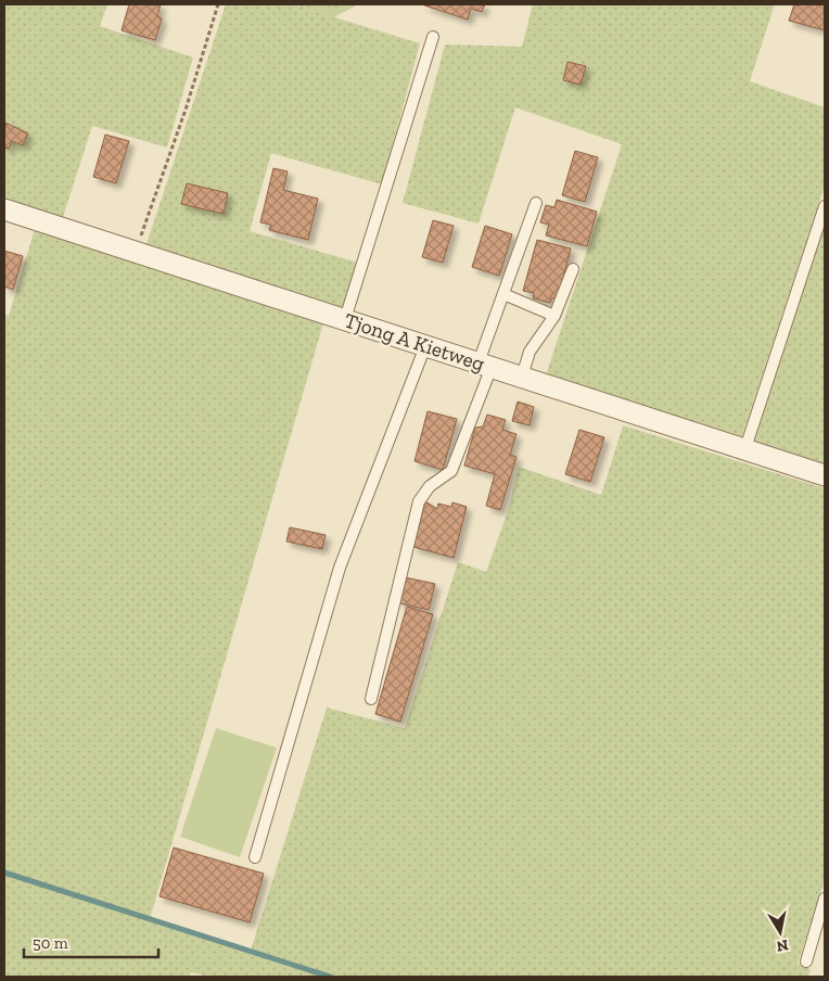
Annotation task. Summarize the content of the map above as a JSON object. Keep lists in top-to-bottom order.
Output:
{
  "streets": {
    "street": ["Tjong A Kietweg"]
  },
  "scale_bar": "50 m",
  "north": "bottom"
}
